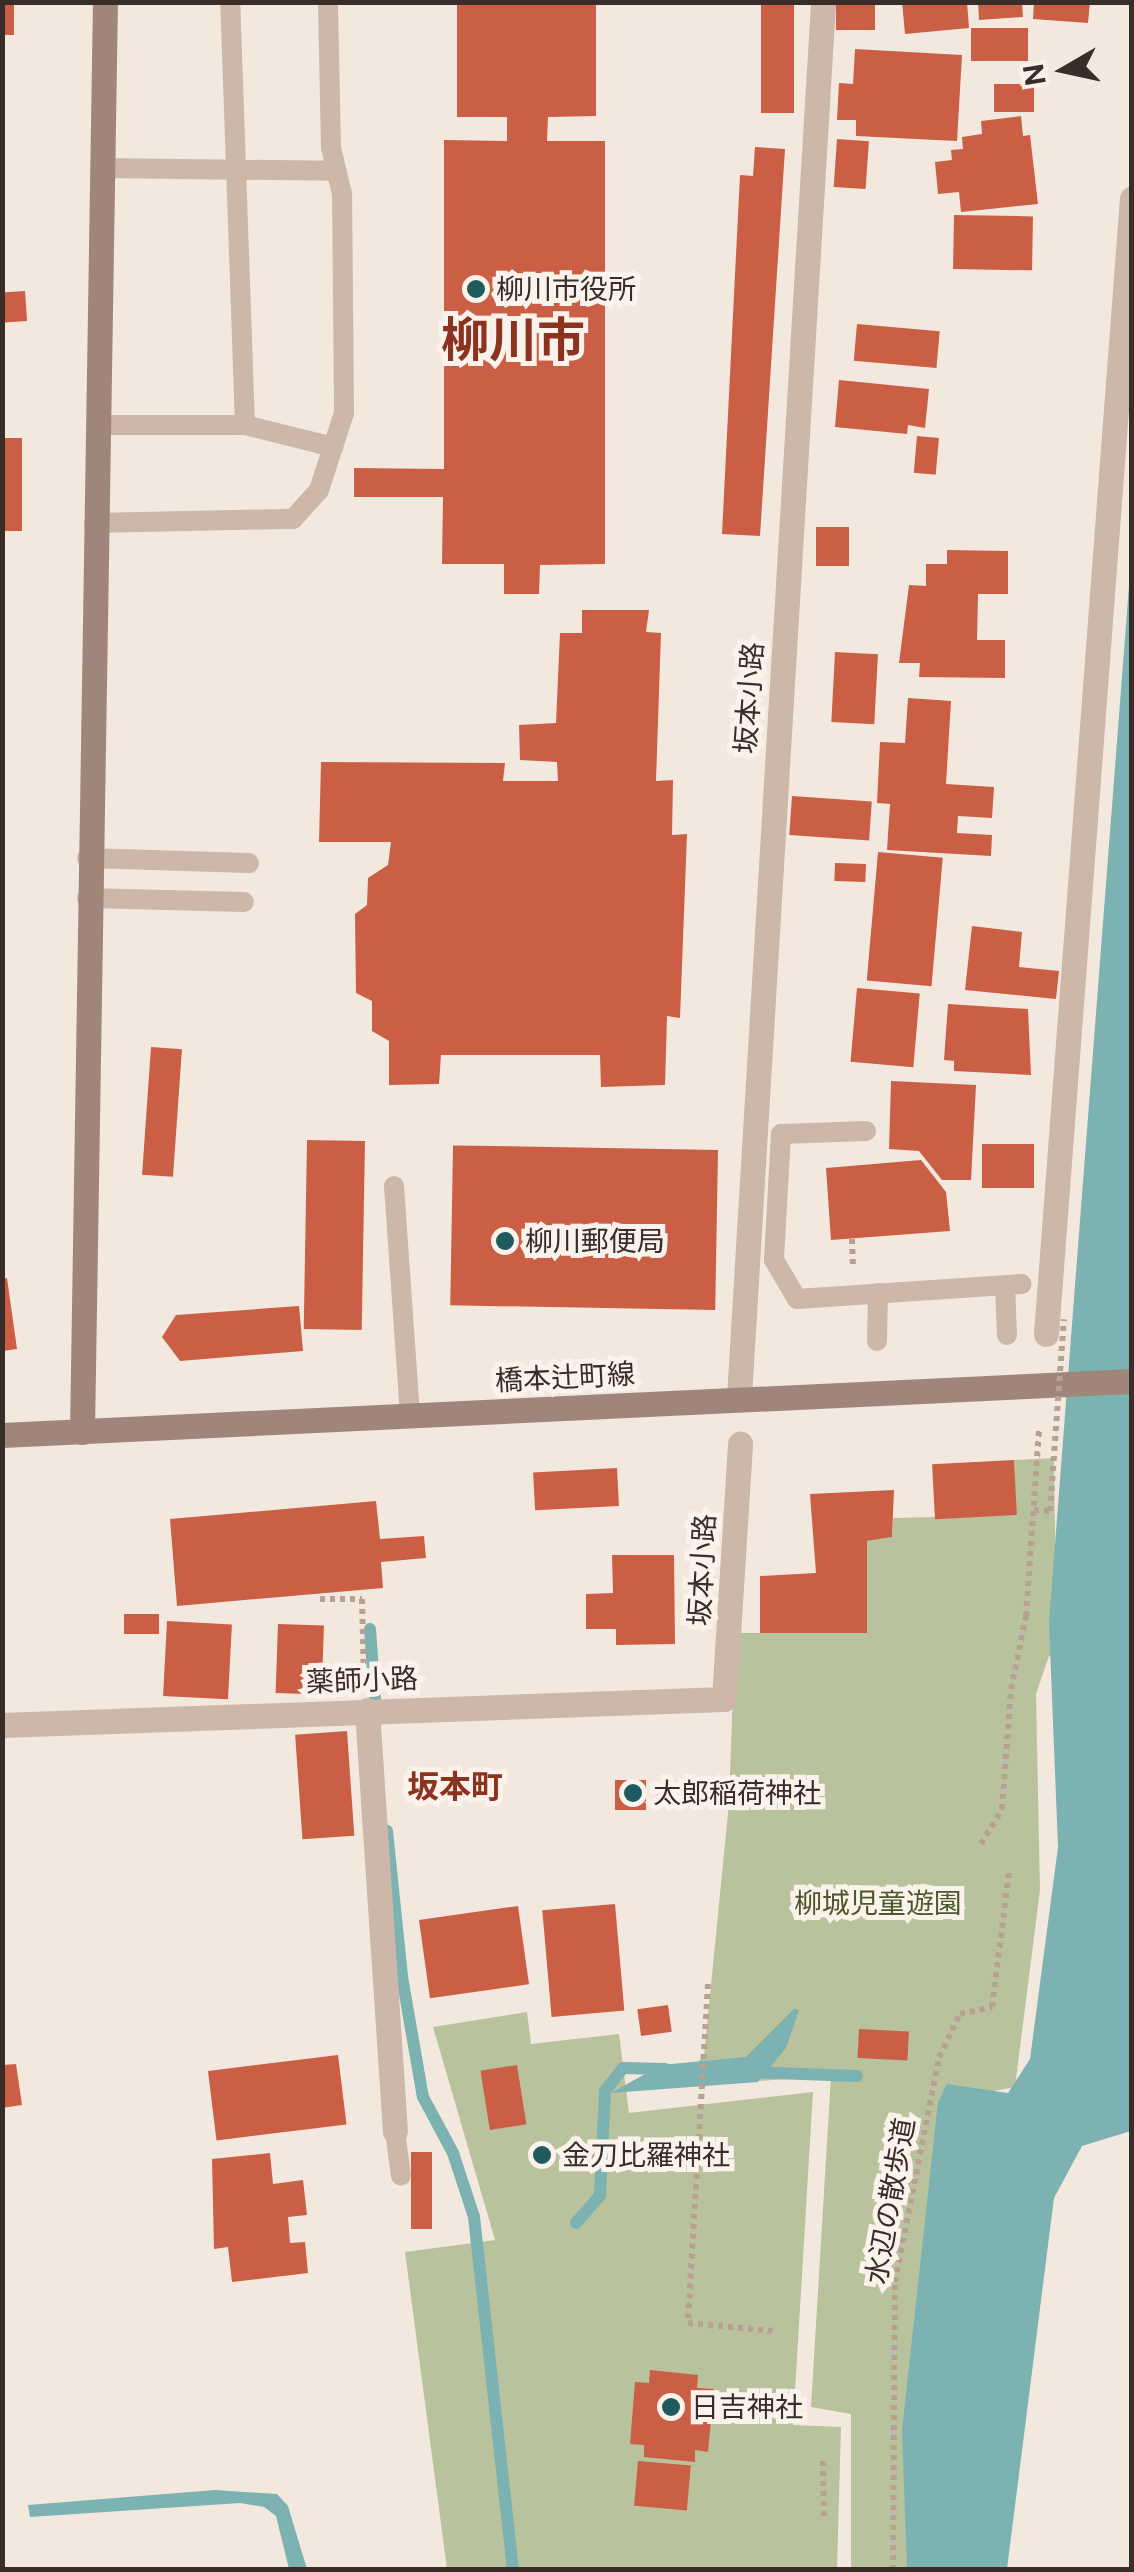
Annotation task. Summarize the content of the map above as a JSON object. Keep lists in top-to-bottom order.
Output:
{
  "streets": {
    "street": ["坂本小路", "橋本辻町線", "薬師小路"],
    "path": ["水辺の散歩道"]
  },
  "crossings": [
    ["坂本小路", "橋本辻町線"],
    ["坂本小路", "薬師小路"]
  ],
  "districts": ["柳川市", "坂本町"],
  "parks": ["柳城児童遊園"],
  "places": [
    "柳川市役所",
    "柳川郵便局",
    "太郎稲荷神社",
    "金刀比羅神社",
    "日吉神社"
  ],
  "north": "left"
}
